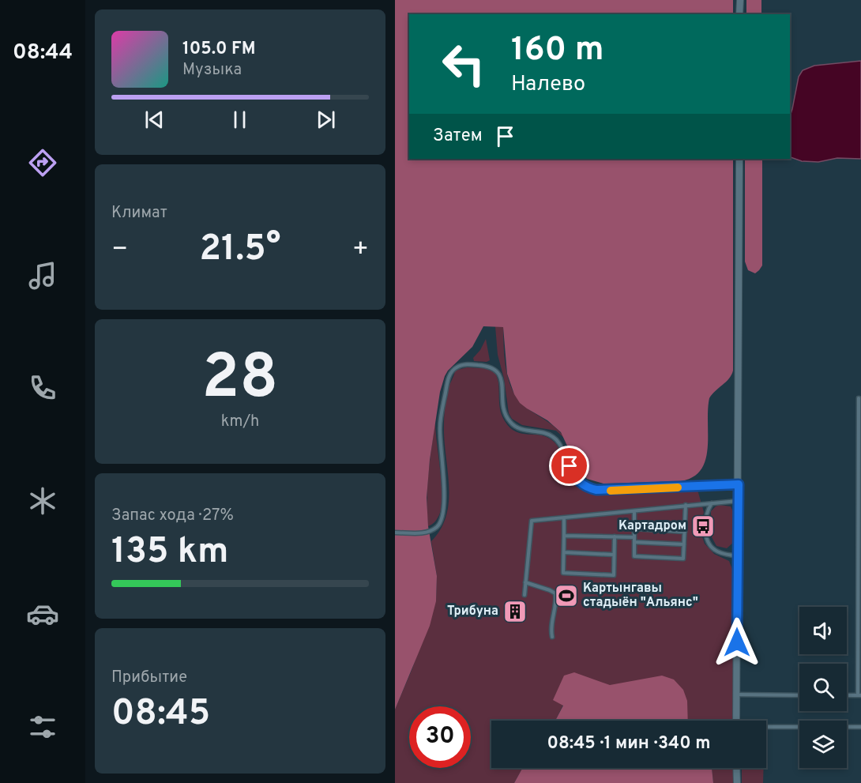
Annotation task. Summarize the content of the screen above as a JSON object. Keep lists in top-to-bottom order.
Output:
{
  "places": {
    "bus stop": ["Картадром"],
    "sports": ["Картынгавы стадыён \"Альянс\""],
    "building": ["Трибуна"]
  },
  "page": {
    "tabs": "08:44",
    "turn": ["160 m", "Налево"],
    "song": ["105.0 FM", "Музыка"],
    "then": "Затем",
    "tile": [
      "Климат",
      ["28", "km/h"],
      ["Запас хода · 27%", "135 km"],
      ["Прибытие", "08:45"]
    ],
    "heat": ["−", "21.5°", "+"],
    "limit": "30",
    "trip": "08:45 · 1 мин · 340 m"
  }
}
